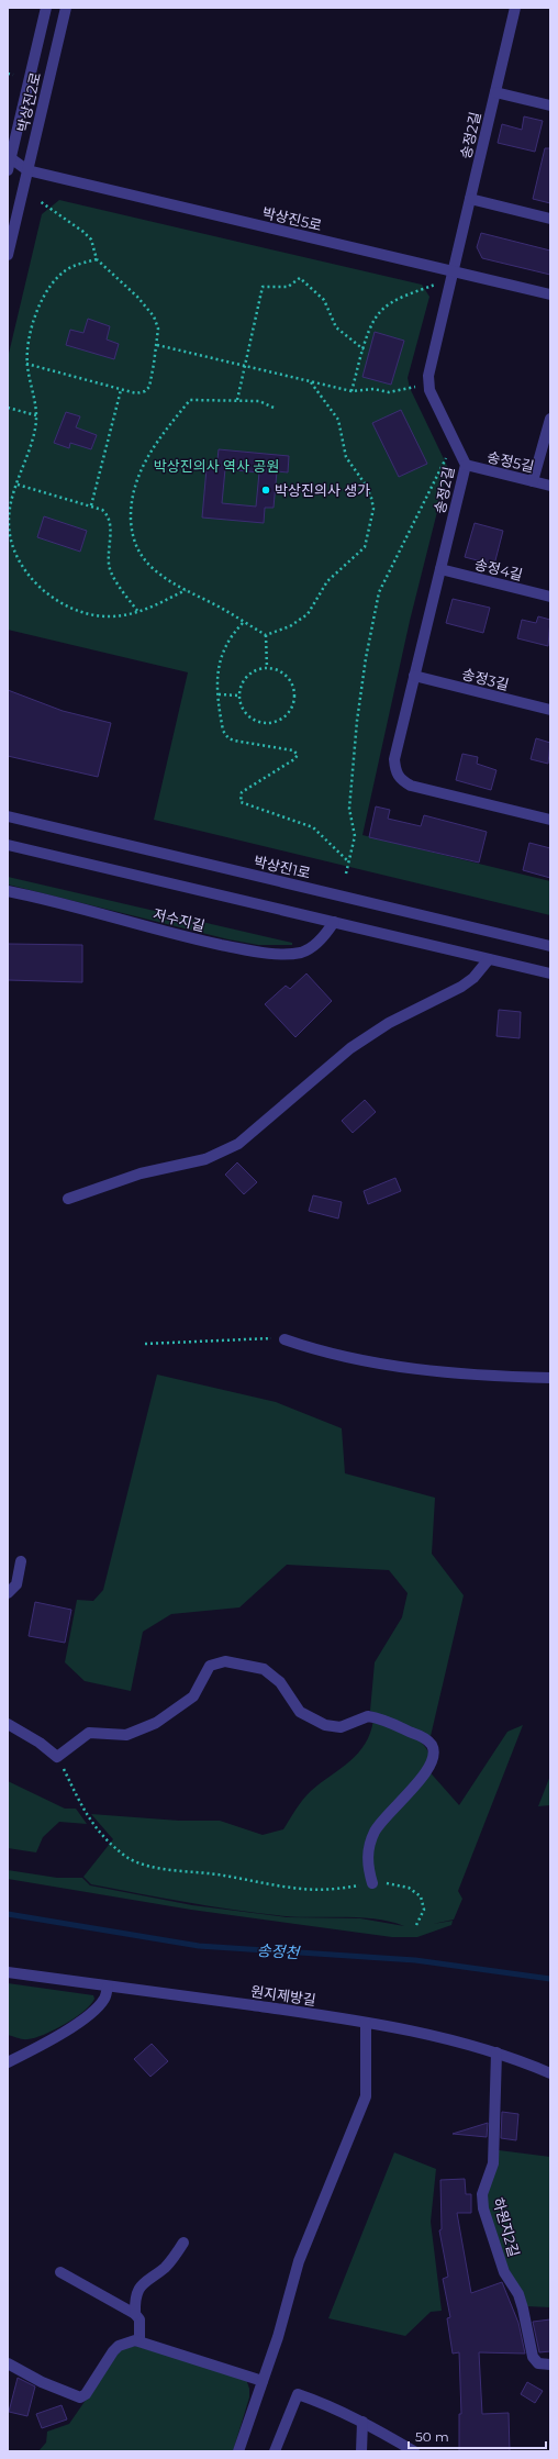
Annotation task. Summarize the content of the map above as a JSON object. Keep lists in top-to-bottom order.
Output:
{
  "streets": {
    "street": [
      "박상진2로",
      "송정2길",
      "박상진5로",
      "송정5길",
      "송정4길",
      "송정3길",
      "박상진1로",
      "저수지길",
      "원지제방길",
      "하원지2길"
    ]
  },
  "crossings": [
    ["박상진2로", "박상진5로"],
    ["송정2길", "박상진5로"],
    ["송정2길", "송정5길"],
    ["송정2길", "송정4길"],
    ["송정2길", "송정3길"],
    ["원지제방길", "하원지2길"]
  ],
  "water": ["송정천"],
  "parks": ["박상진의사 역사 공원"],
  "places": ["박상진의사 생가"],
  "scale_bar": "50 m"
}
